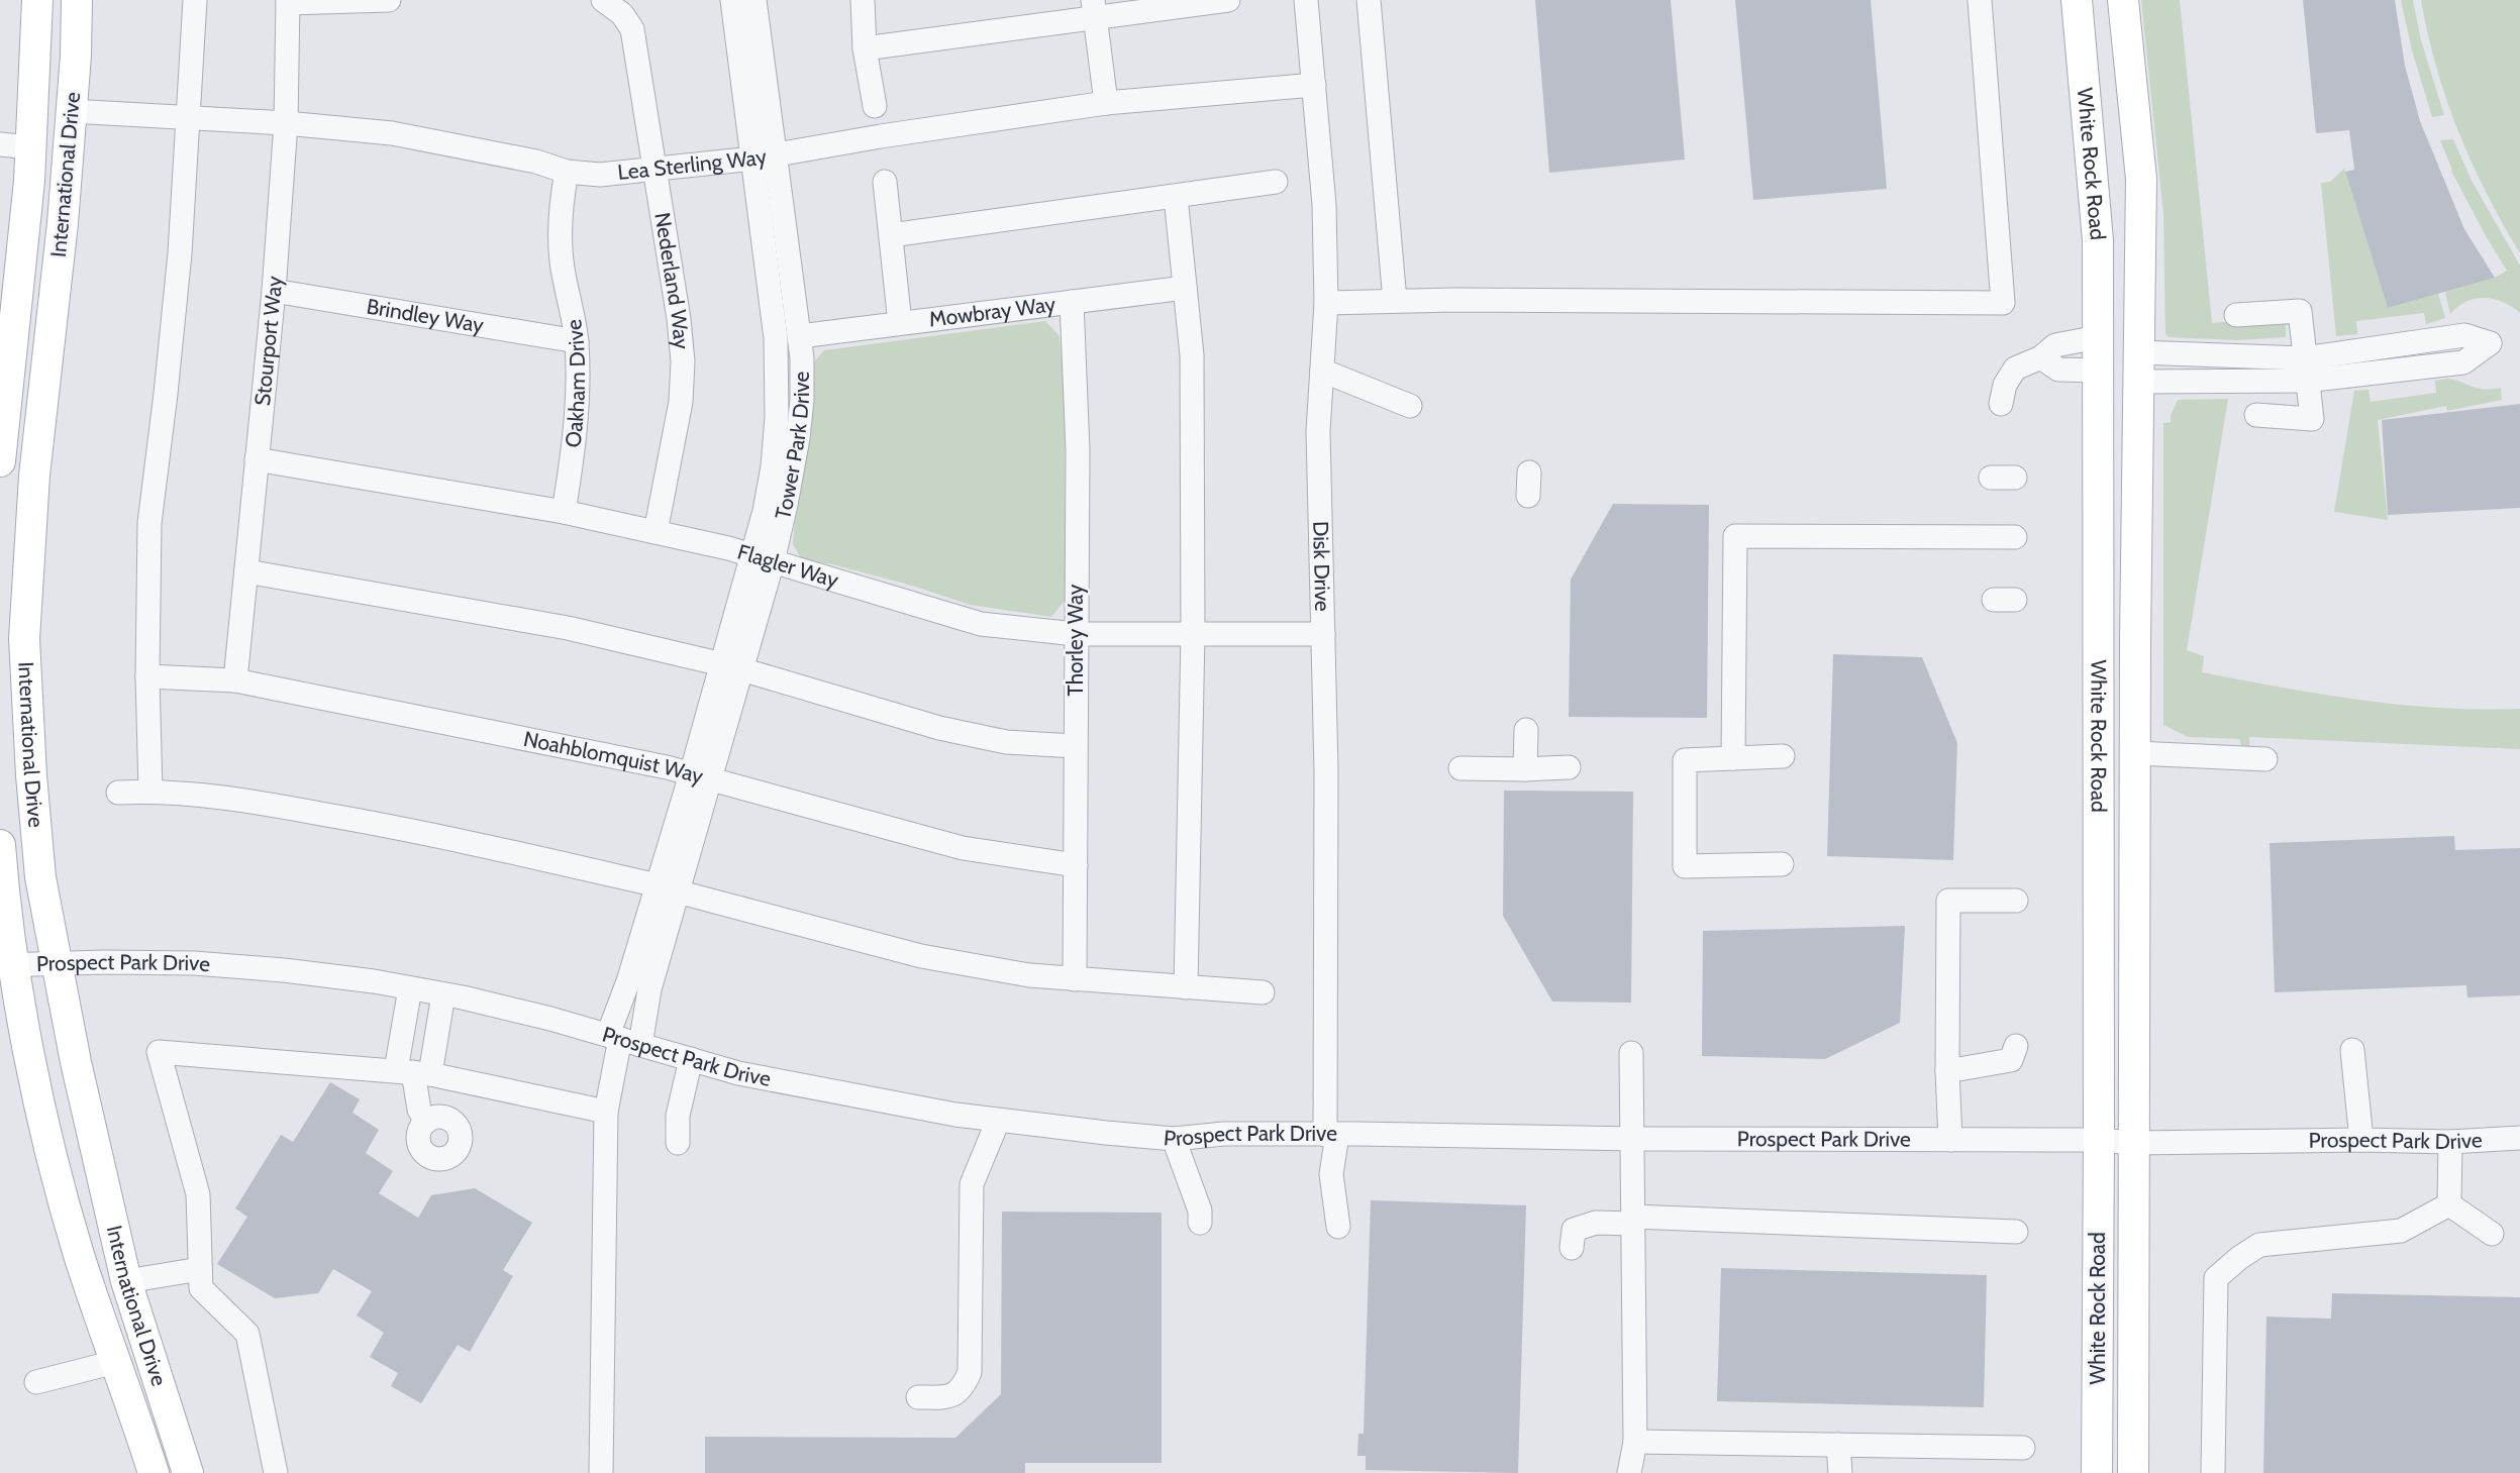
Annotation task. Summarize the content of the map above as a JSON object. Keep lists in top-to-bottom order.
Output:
{
  "streets": {
    "main road": ["White Rock Road", "International Drive"],
    "street": [
      "Lea Sterling Way",
      "Nederland Way",
      "Mowbray Way",
      "Brindley Way",
      "Stourport Way",
      "Oakham Drive",
      "Tower Park Drive",
      "Flagler Way",
      "Disk Drive",
      "Thorley Way",
      "Noahblomquist Way",
      "Prospect Park Drive"
    ]
  },
  "crossings": [
    ["White Rock Road", "Prospect Park Drive"],
    ["Lea Sterling Way", "International Drive"],
    ["Lea Sterling Way", "Nederland Way"],
    ["Lea Sterling Way", "Stourport Way"],
    ["Lea Sterling Way", "Oakham Drive"],
    ["Lea Sterling Way", "Tower Park Drive"],
    ["Lea Sterling Way", "Disk Drive"],
    ["International Drive", "Prospect Park Drive"],
    ["Nederland Way", "Flagler Way"],
    ["Mowbray Way", "Tower Park Drive"],
    ["Mowbray Way", "Thorley Way"],
    ["Brindley Way", "Stourport Way"],
    ["Brindley Way", "Oakham Drive"],
    ["Stourport Way", "Flagler Way"],
    ["Stourport Way", "Noahblomquist Way"],
    ["Oakham Drive", "Flagler Way"],
    ["Tower Park Drive", "Flagler Way"],
    ["Tower Park Drive", "Noahblomquist Way"],
    ["Tower Park Drive", "Prospect Park Drive"],
    ["Flagler Way", "Disk Drive"],
    ["Flagler Way", "Thorley Way"],
    ["Disk Drive", "Prospect Park Drive"],
    ["Thorley Way", "Noahblomquist Way"]
  ]
}
